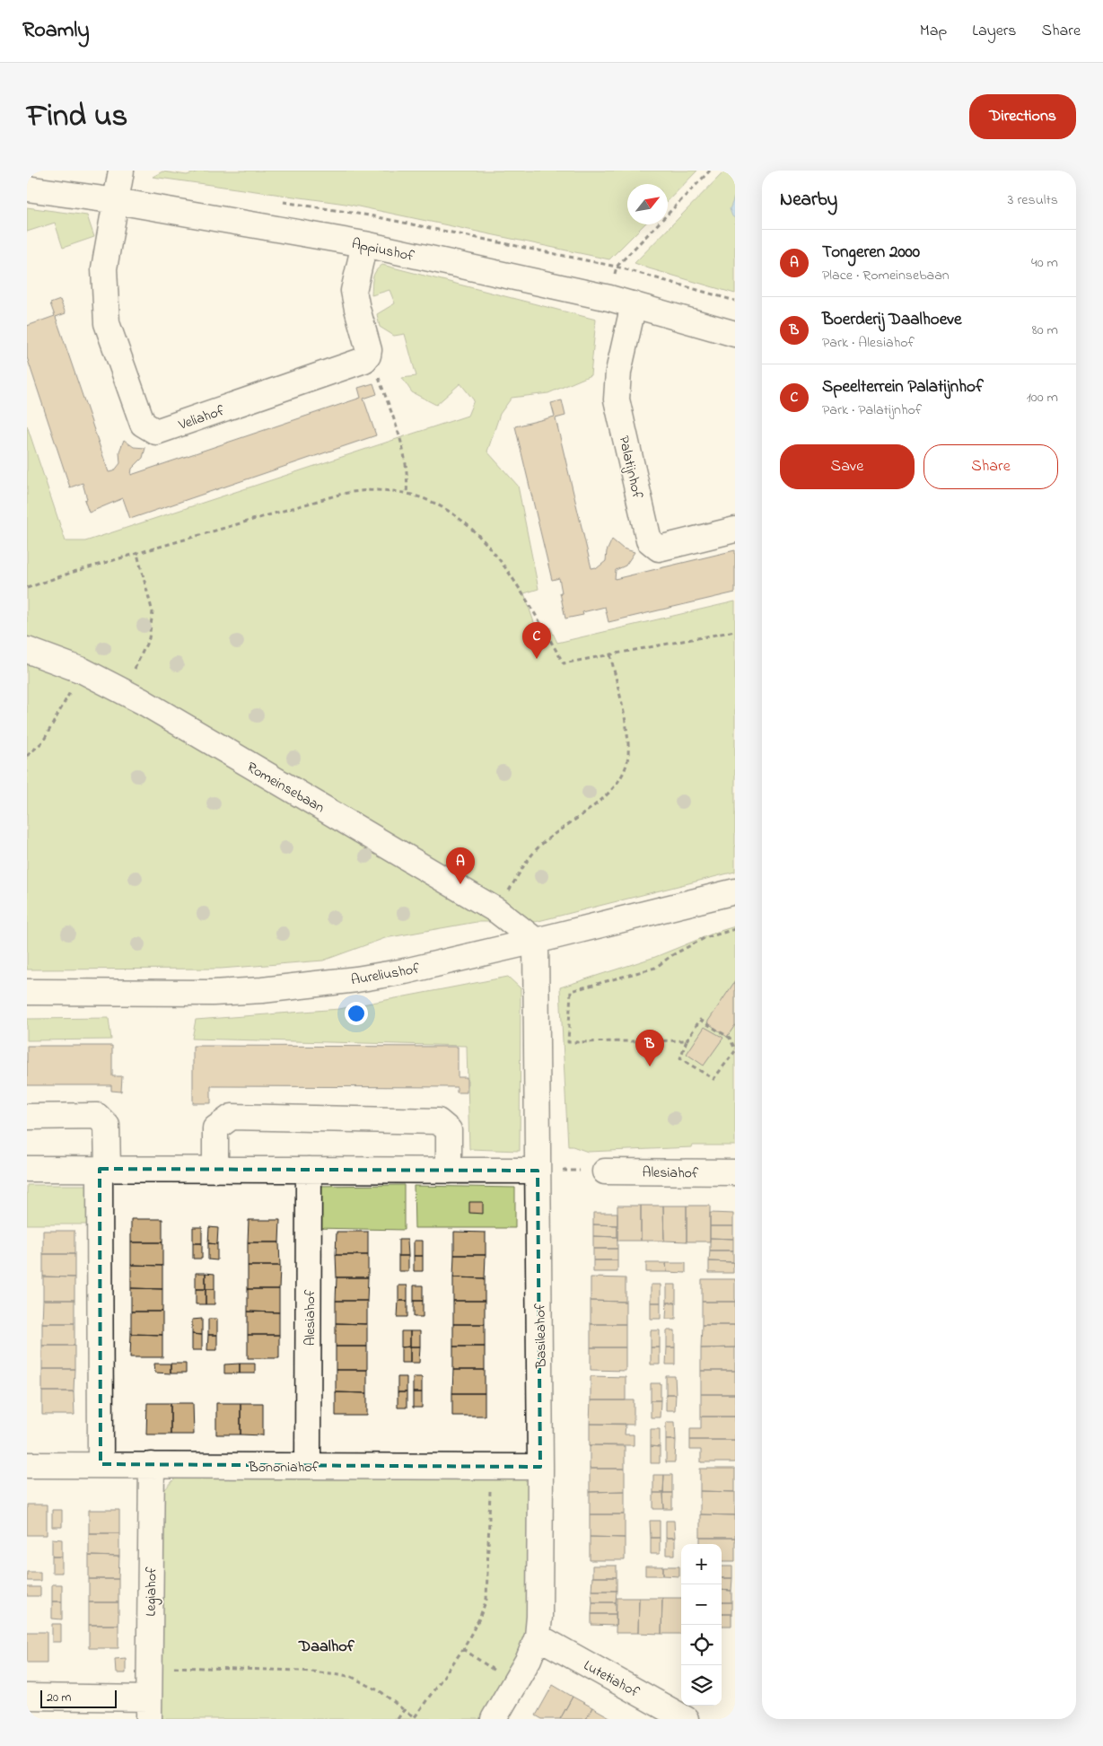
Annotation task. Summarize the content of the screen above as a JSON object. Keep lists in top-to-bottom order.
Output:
{
  "streets": {
    "street": [
      "Appiushof",
      "Veliahof",
      "Palatijnhof",
      "Romeinsebaan",
      "Aureliushof",
      "Alesiahof",
      "Basileahof",
      "Bononiahof",
      "Legiahof",
      "Lutetiahof"
    ]
  },
  "crossings": [
    ["Appiushof", "Veliahof"],
    ["Appiushof", "Palatijnhof"],
    ["Romeinsebaan", "Aureliushof"],
    ["Romeinsebaan", "Basileahof"],
    ["Aureliushof", "Basileahof"],
    ["Alesiahof", "Bononiahof"],
    ["Basileahof", "Bononiahof"],
    ["Basileahof", "Lutetiahof"],
    ["Bononiahof", "Legiahof"]
  ],
  "districts": ["Daalhof"],
  "scale_bar": "20 m",
  "north": "top right",
  "page": {
    "header": "Roamly",
    "nav": ["Map", "Layers", "Share"],
    "title": "Find us",
    "buttons": [
      "Directions",
      ["Save", "Share"]
    ],
    "heading": ["Nearby", "3 results"],
    "list": [
      {
        "mark": "A",
        "name": "Tongeren 2000",
        "note": "Place · Romeinsebaan",
        "value": "40 m"
      },
      {
        "mark": "B",
        "name": "Boerderij Daalhoeve",
        "note": "Park · Alesiahof",
        "value": "80 m"
      },
      {
        "mark": "C",
        "name": "Speelterrein Palatijnhof",
        "note": "Park · Palatijnhof",
        "value": "100 m"
      }
    ],
    "pins": ["C", "A", "B"],
    "map_buttons": ["+", "−"],
    "scale": "20 m"
  }
}
